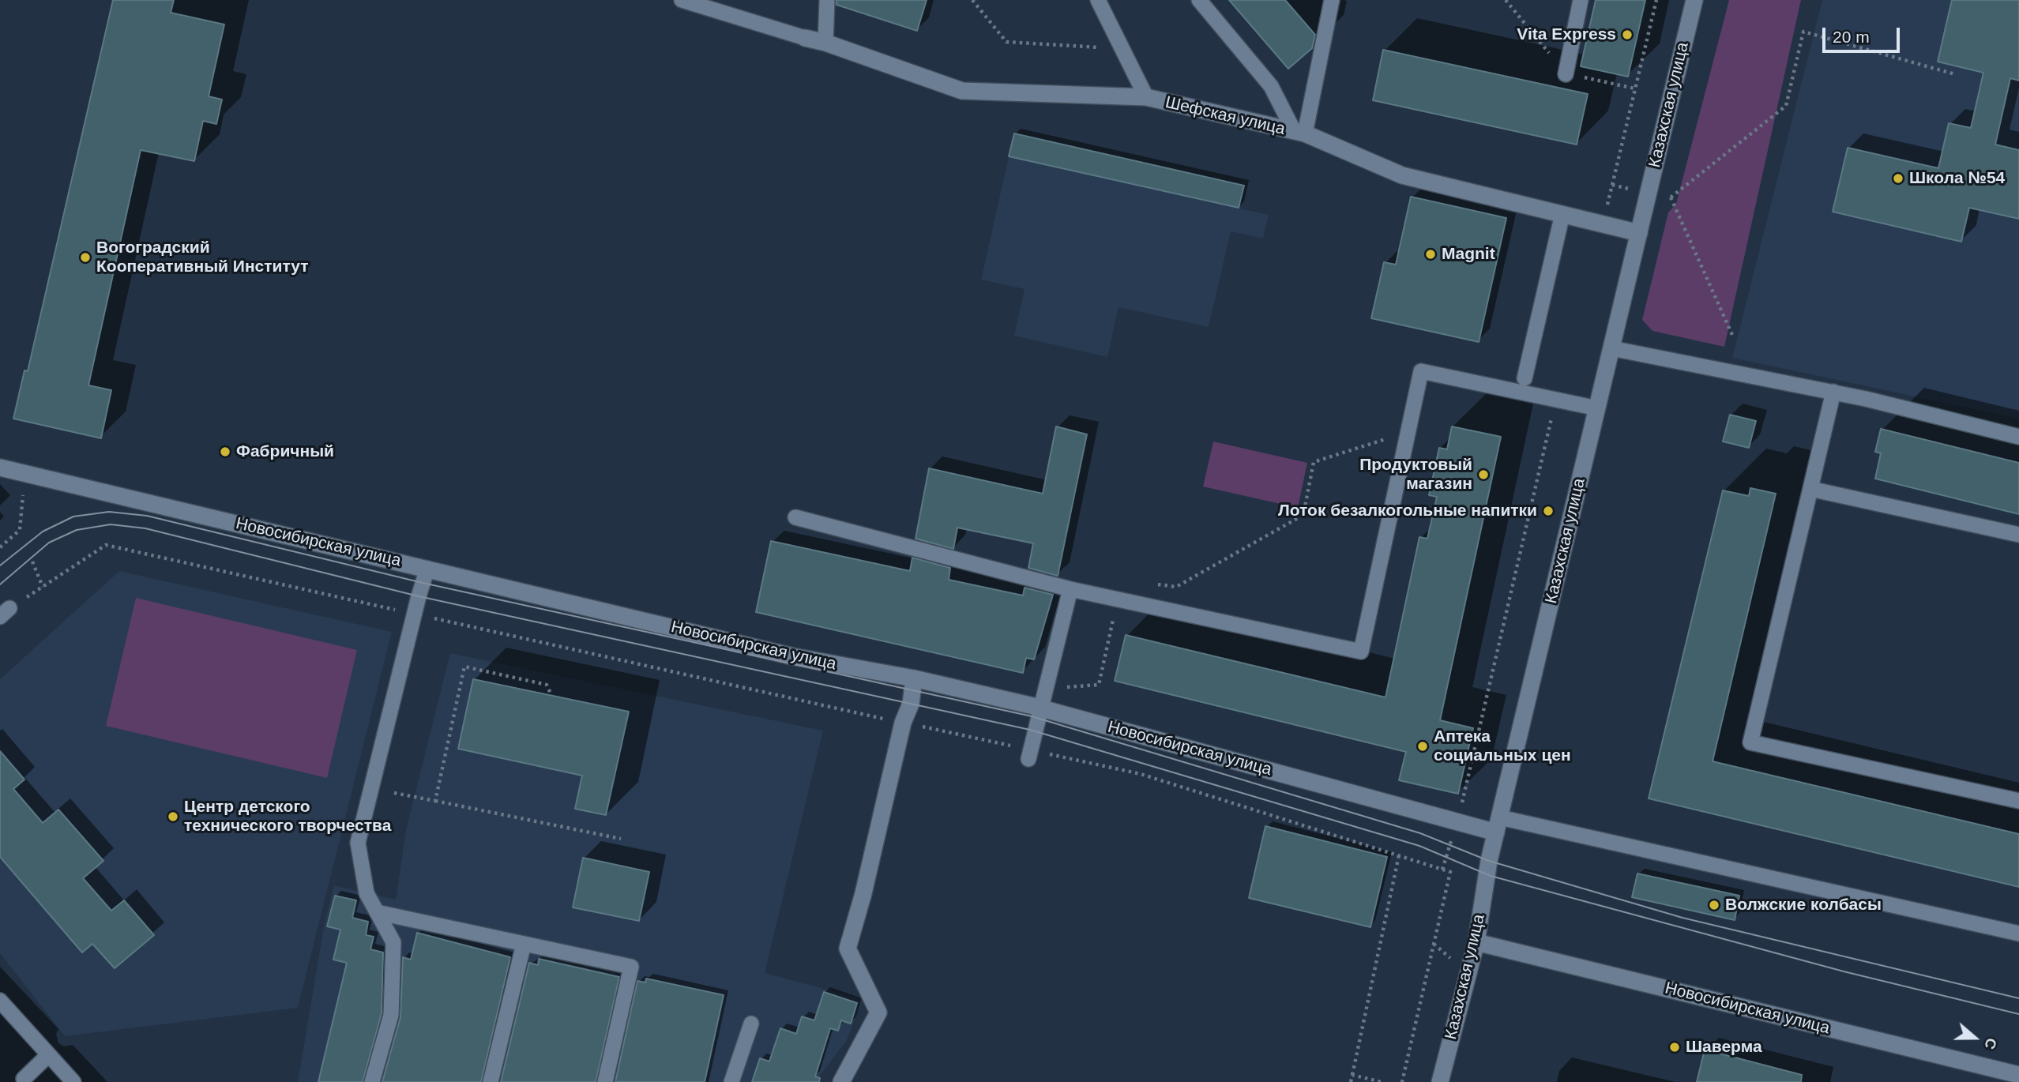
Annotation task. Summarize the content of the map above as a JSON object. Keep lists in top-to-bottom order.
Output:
{
  "streets": {
    "street": ["Казахская улица", "Шефская улица", "Новосибирская улица"]
  },
  "crossings": [
    ["Казахская улица", "Шефская улица"],
    ["Казахская улица", "Новосибирская улица"]
  ],
  "places": [
    "Vita Express",
    "Школа №54",
    "Magnit",
    "Вогоградский Кооперативный Институт",
    "Фабричный",
    "Продуктовый магазин",
    "Лоток безалкогольные напитки",
    "Аптека социальных цен",
    "Центр детского технического творчества",
    "Волжские колбасы",
    "Шаверма"
  ],
  "scale_bar": "20 m",
  "north": "right"
}
